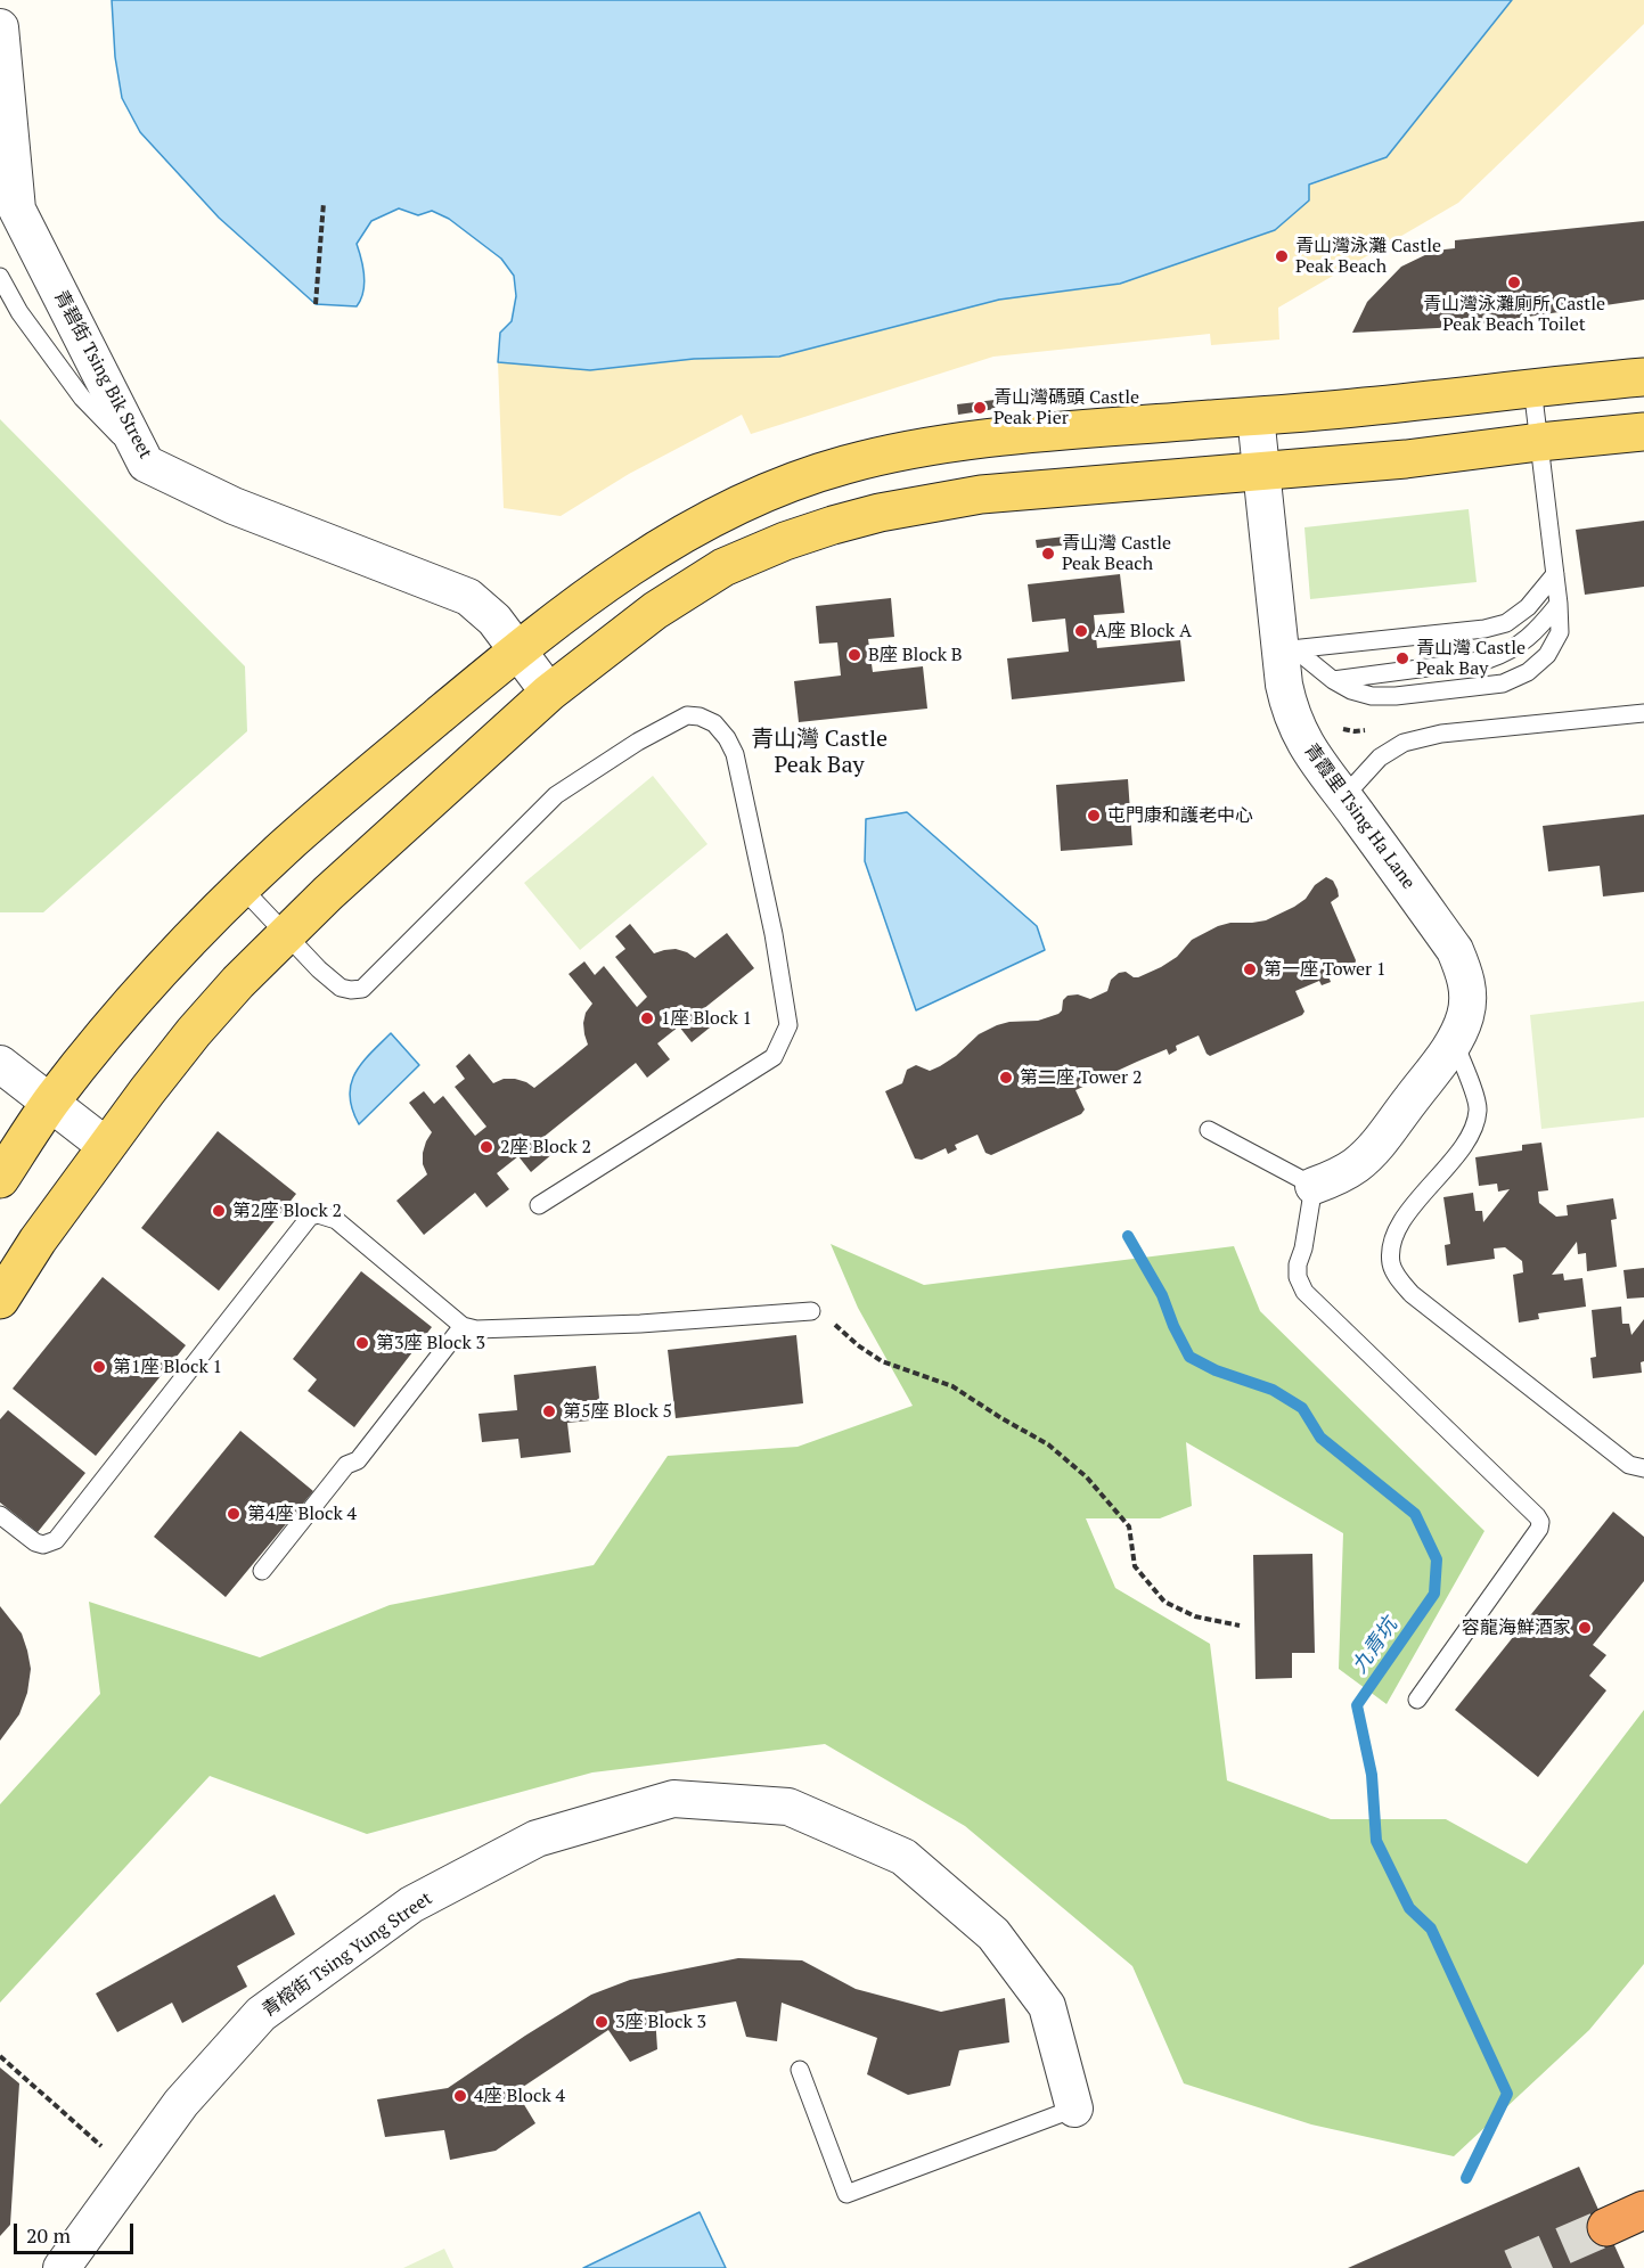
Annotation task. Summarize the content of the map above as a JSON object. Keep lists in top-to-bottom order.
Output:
{
  "streets": {
    "street": ["青碧街 Tsing Bik Street", "青霞里 Tsing Ha Lane", "青榕街 Tsing Yung Street"]
  },
  "districts": ["青山灣 Castle Peak Bay"],
  "water": ["九青坑"],
  "places": [
    "青山灣泳灘 Castle Peak Beach",
    "青山灣泳灘廁所 Castle Peak Beach Toilet",
    "青山灣碼頭 Castle Peak Pier",
    "青山灣 Castle Peak Beach",
    "A座 Block A",
    "B座 Block B",
    "青山灣 Castle Peak Bay",
    "屯門康和護老中心",
    "第一座 Tower 1",
    "1座 Block 1",
    "第二座 Tower 2",
    "2座 Block 2",
    "第2座 Block 2",
    "第3座 Block 3",
    "第1座 Block 1",
    "第5座 Block 5",
    "第4座 Block 4",
    "容龍海鮮酒家",
    "3座 Block 3",
    "4座 Block 4"
  ],
  "scale_bar": "20 m"
}
